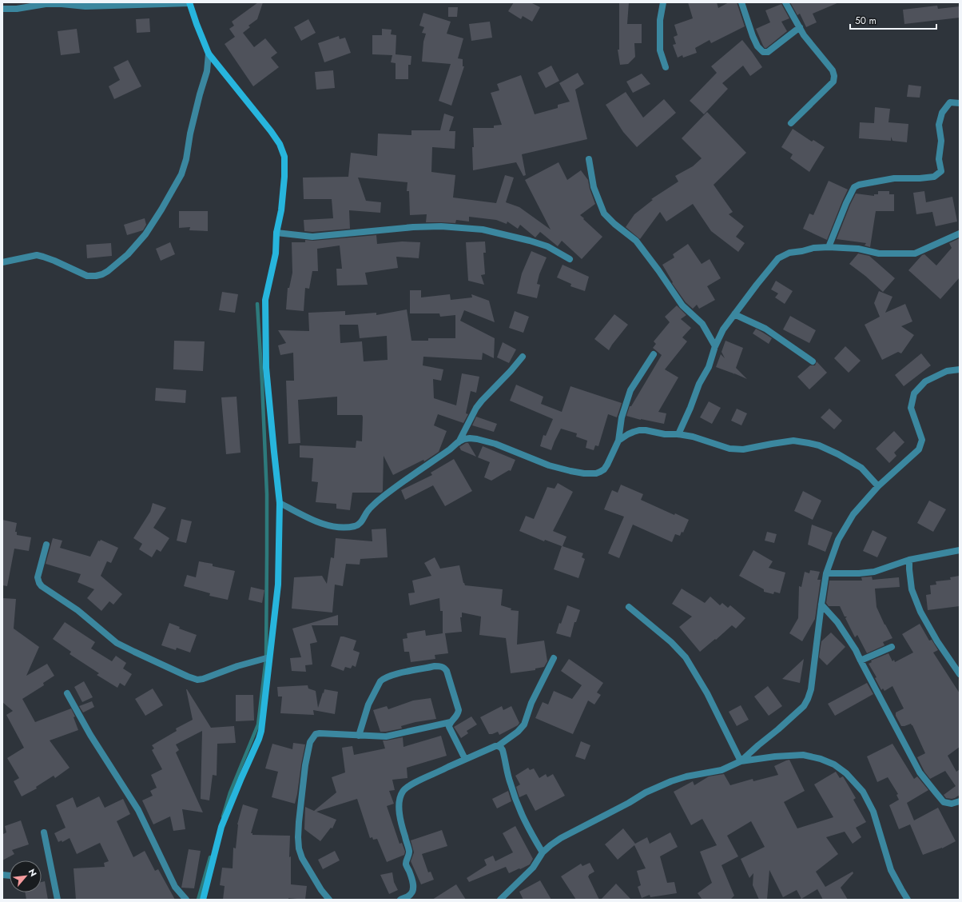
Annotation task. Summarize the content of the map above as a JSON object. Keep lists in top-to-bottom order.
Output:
{
  "scale_bar": "50 m",
  "north": "top right"
}
